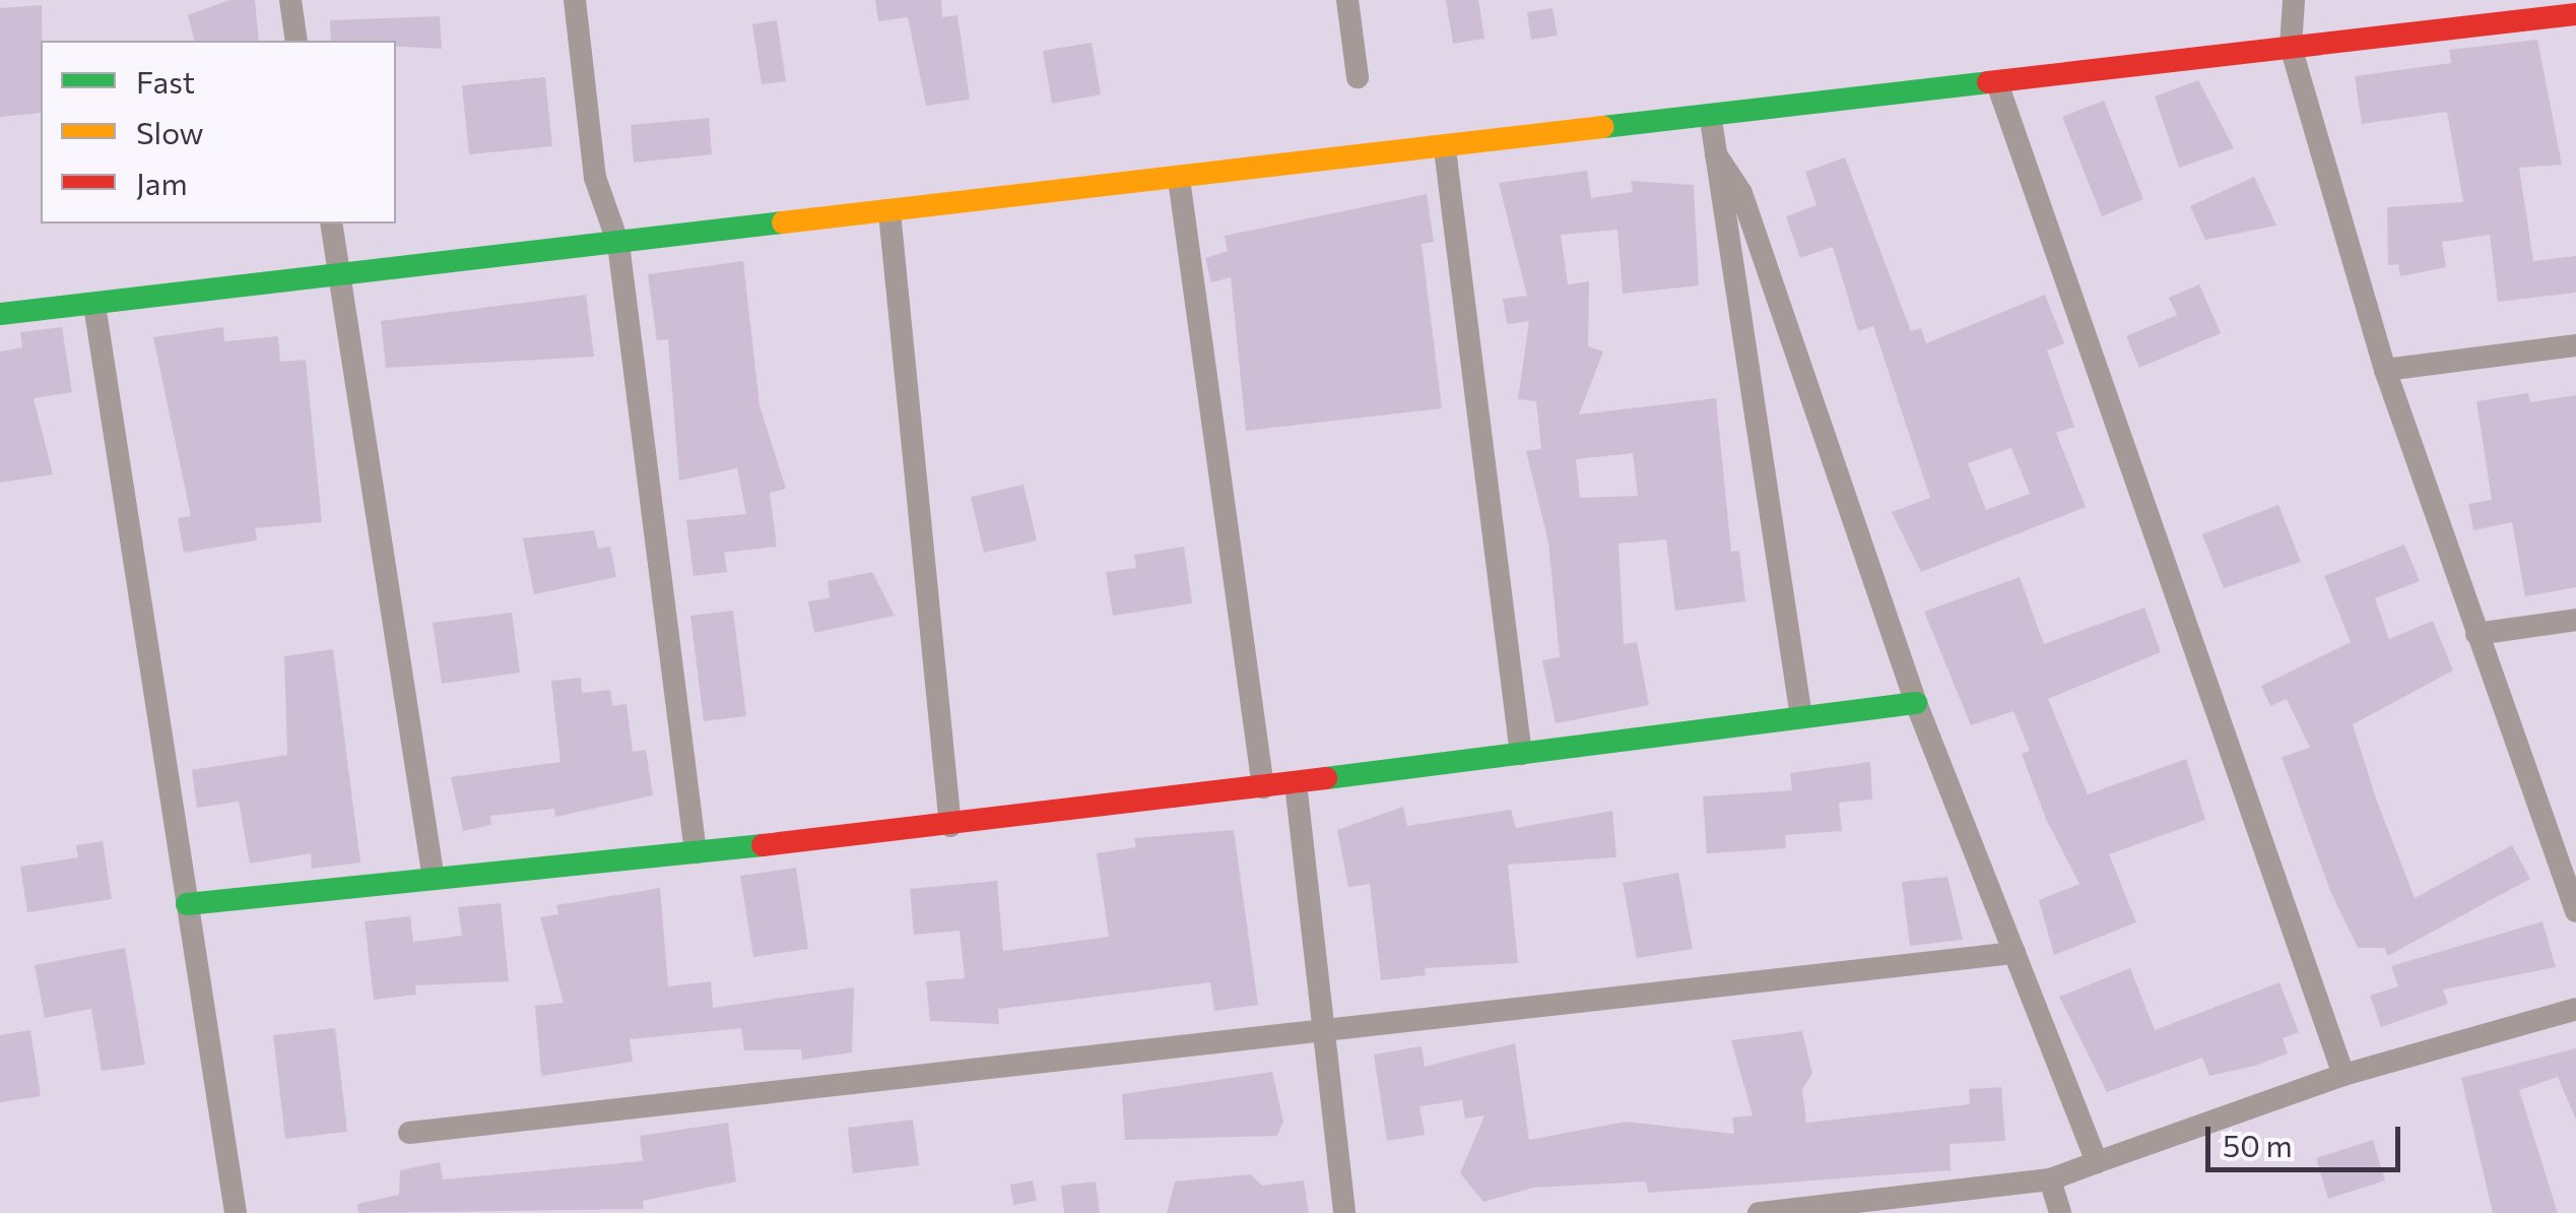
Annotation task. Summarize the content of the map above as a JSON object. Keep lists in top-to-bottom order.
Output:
{
  "legend": ["Fast", "Slow", "Jam"],
  "scale_bar": "50 m"
}
